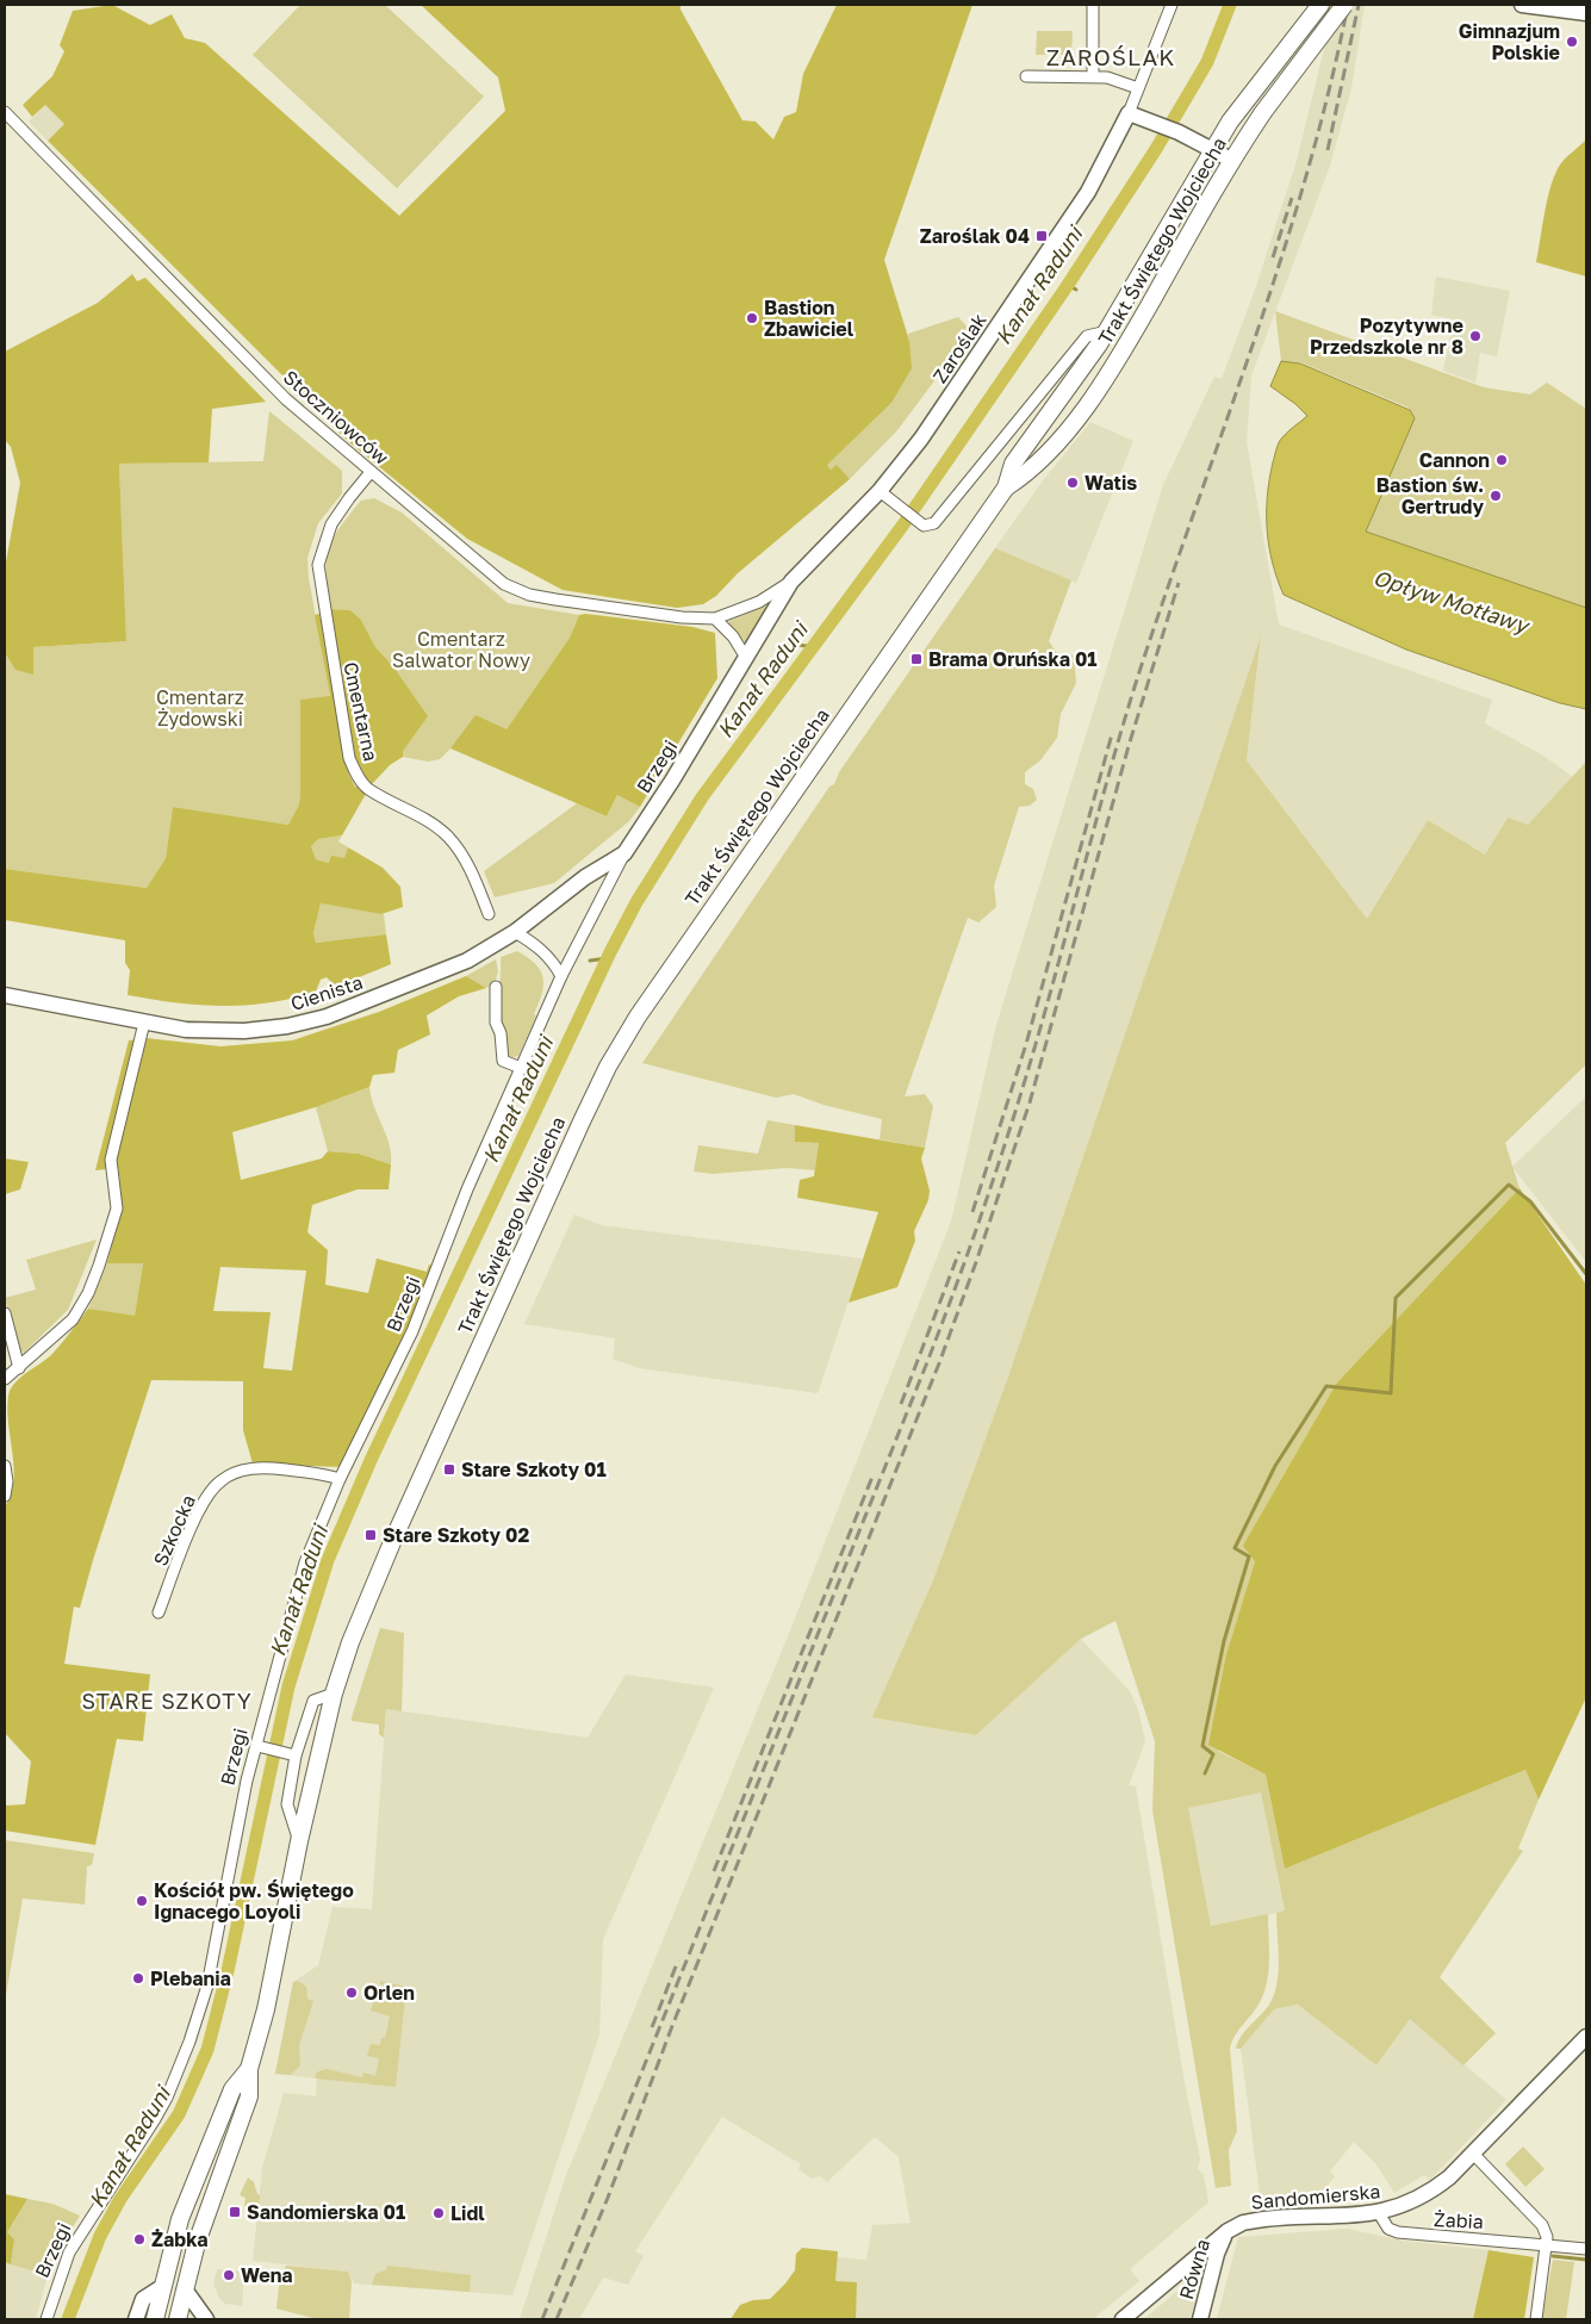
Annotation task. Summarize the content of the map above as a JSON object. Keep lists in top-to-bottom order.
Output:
{
  "streets": {
    "main road": ["Trakt Świętego Wojciecha"],
    "street": [
      "Zaroślak",
      "Stoczniowców",
      "Cmentarna",
      "Brzegi",
      "Cienista",
      "Szkocka",
      "Sandomierska",
      "Żabia",
      "Równa"
    ]
  },
  "crossings": [
    ["Trakt Świętego Wojciecha", "Zaroślak"],
    ["Zaroślak", "Stoczniowców"],
    ["Zaroślak", "Brzegi"],
    ["Stoczniowców", "Cmentarna"],
    ["Stoczniowców", "Brzegi"],
    ["Brzegi", "Cienista"],
    ["Brzegi", "Szkocka"],
    ["Sandomierska", "Żabia"],
    ["Sandomierska", "Równa"]
  ],
  "districts": ["ZAROŚLAK", "STARE SZKOTY"],
  "water": ["Kanał Raduni", "Opływ Motławy"],
  "parks": ["Cmentarz Salwator Nowy", "Cmentarz Żydowski"],
  "places": {
    "other": [
      "Gimnazjum Polskie",
      "Bastion Zbawiciel",
      "Pozytywne Przedszkole nr 8",
      "Cannon",
      "Watis",
      "Bastion św. Gertrudy",
      "Kościół pw. Świętego Ignacego Loyoli",
      "Plebania",
      "Orlen",
      "Lidl",
      "Żabka",
      "Wena"
    ],
    "transit": [
      "Zaroślak 04",
      "Brama Oruńska 01",
      "Stare Szkoty 01",
      "Stare Szkoty 02",
      "Sandomierska 01"
    ]
  }
}
